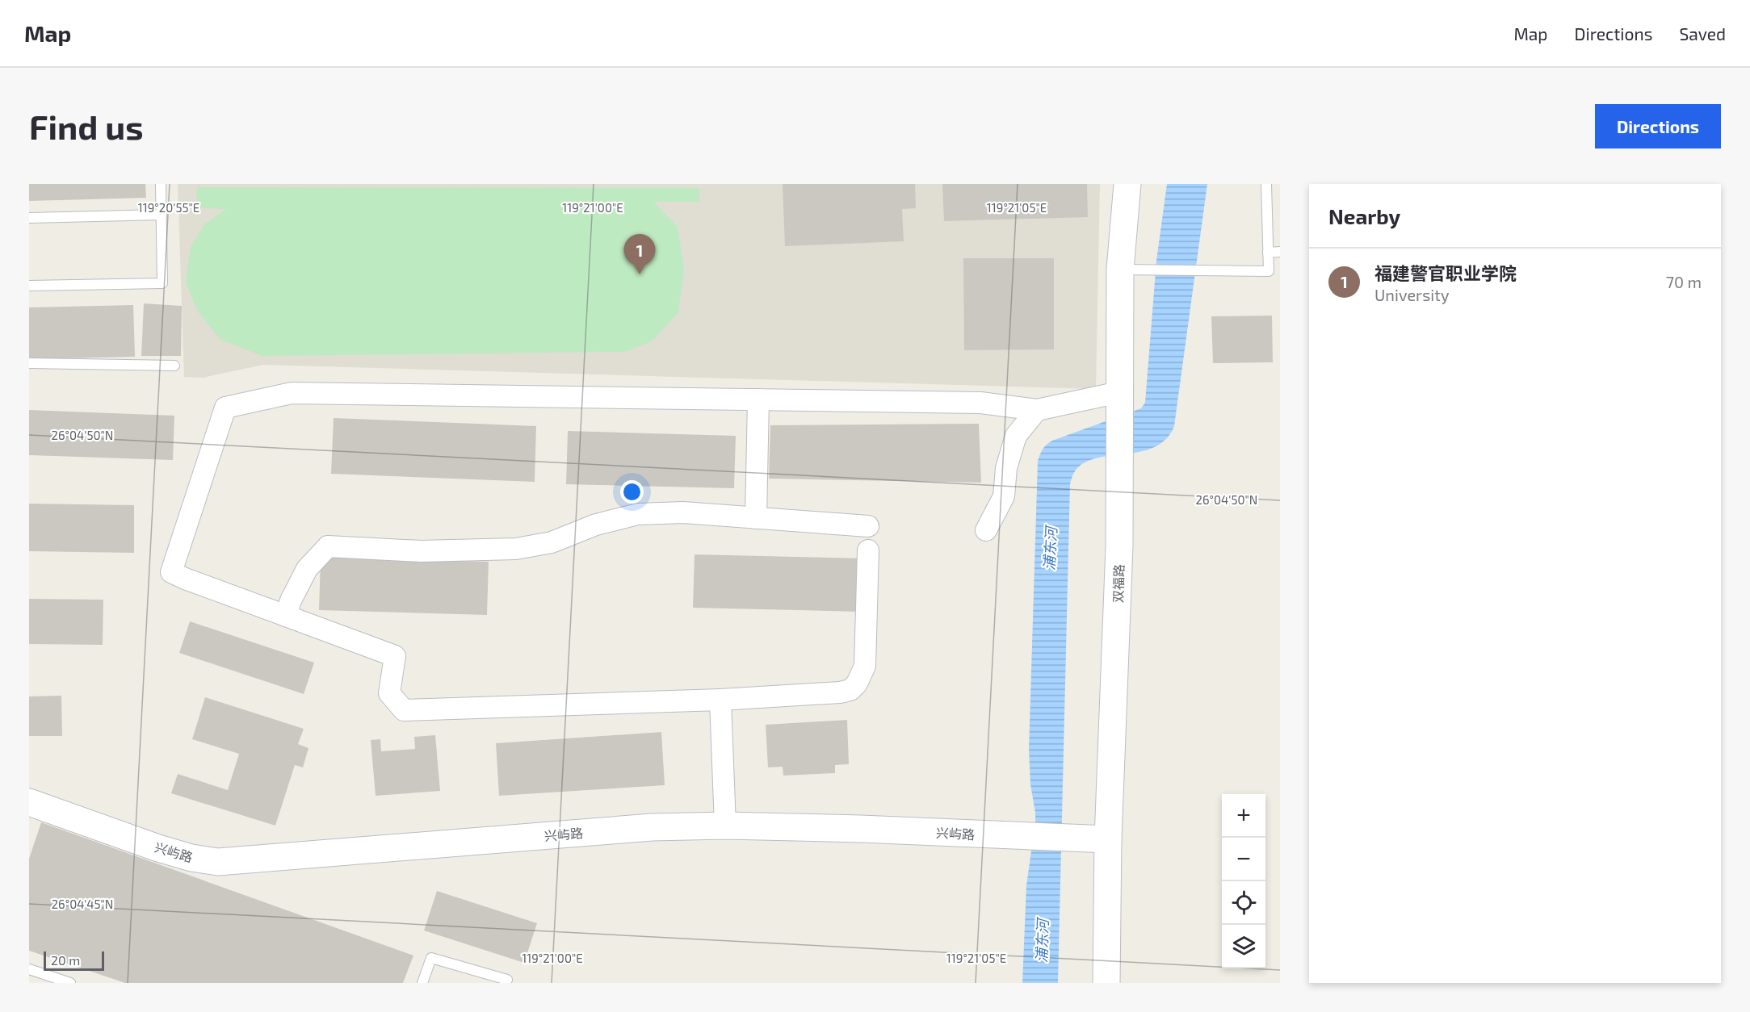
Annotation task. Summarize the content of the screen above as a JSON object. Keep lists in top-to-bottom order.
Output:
{
  "streets": {
    "street": ["双福路", "兴屿路"]
  },
  "crossings": [
    ["双福路", "兴屿路"]
  ],
  "water": ["浦东河"],
  "scale_bar": "20 m",
  "page": {
    "header": "Map",
    "nav": ["Map", "Directions", "Saved"],
    "buttons": "Directions",
    "title": "Find us",
    "heading": "Nearby",
    "pins": "1",
    "list": [
      {
        "mark": "1",
        "name": "福建警官职业学院",
        "note": "University",
        "value": "70 m"
      }
    ],
    "map_buttons": ["+", "−"],
    "scale": "20 m"
  },
  "coordinates": [
    "119°20'55\"E",
    "119°21'00\"E",
    "119°21'05\"E",
    "26°04'50\"N",
    "26°04'45\"N"
  ]
}
